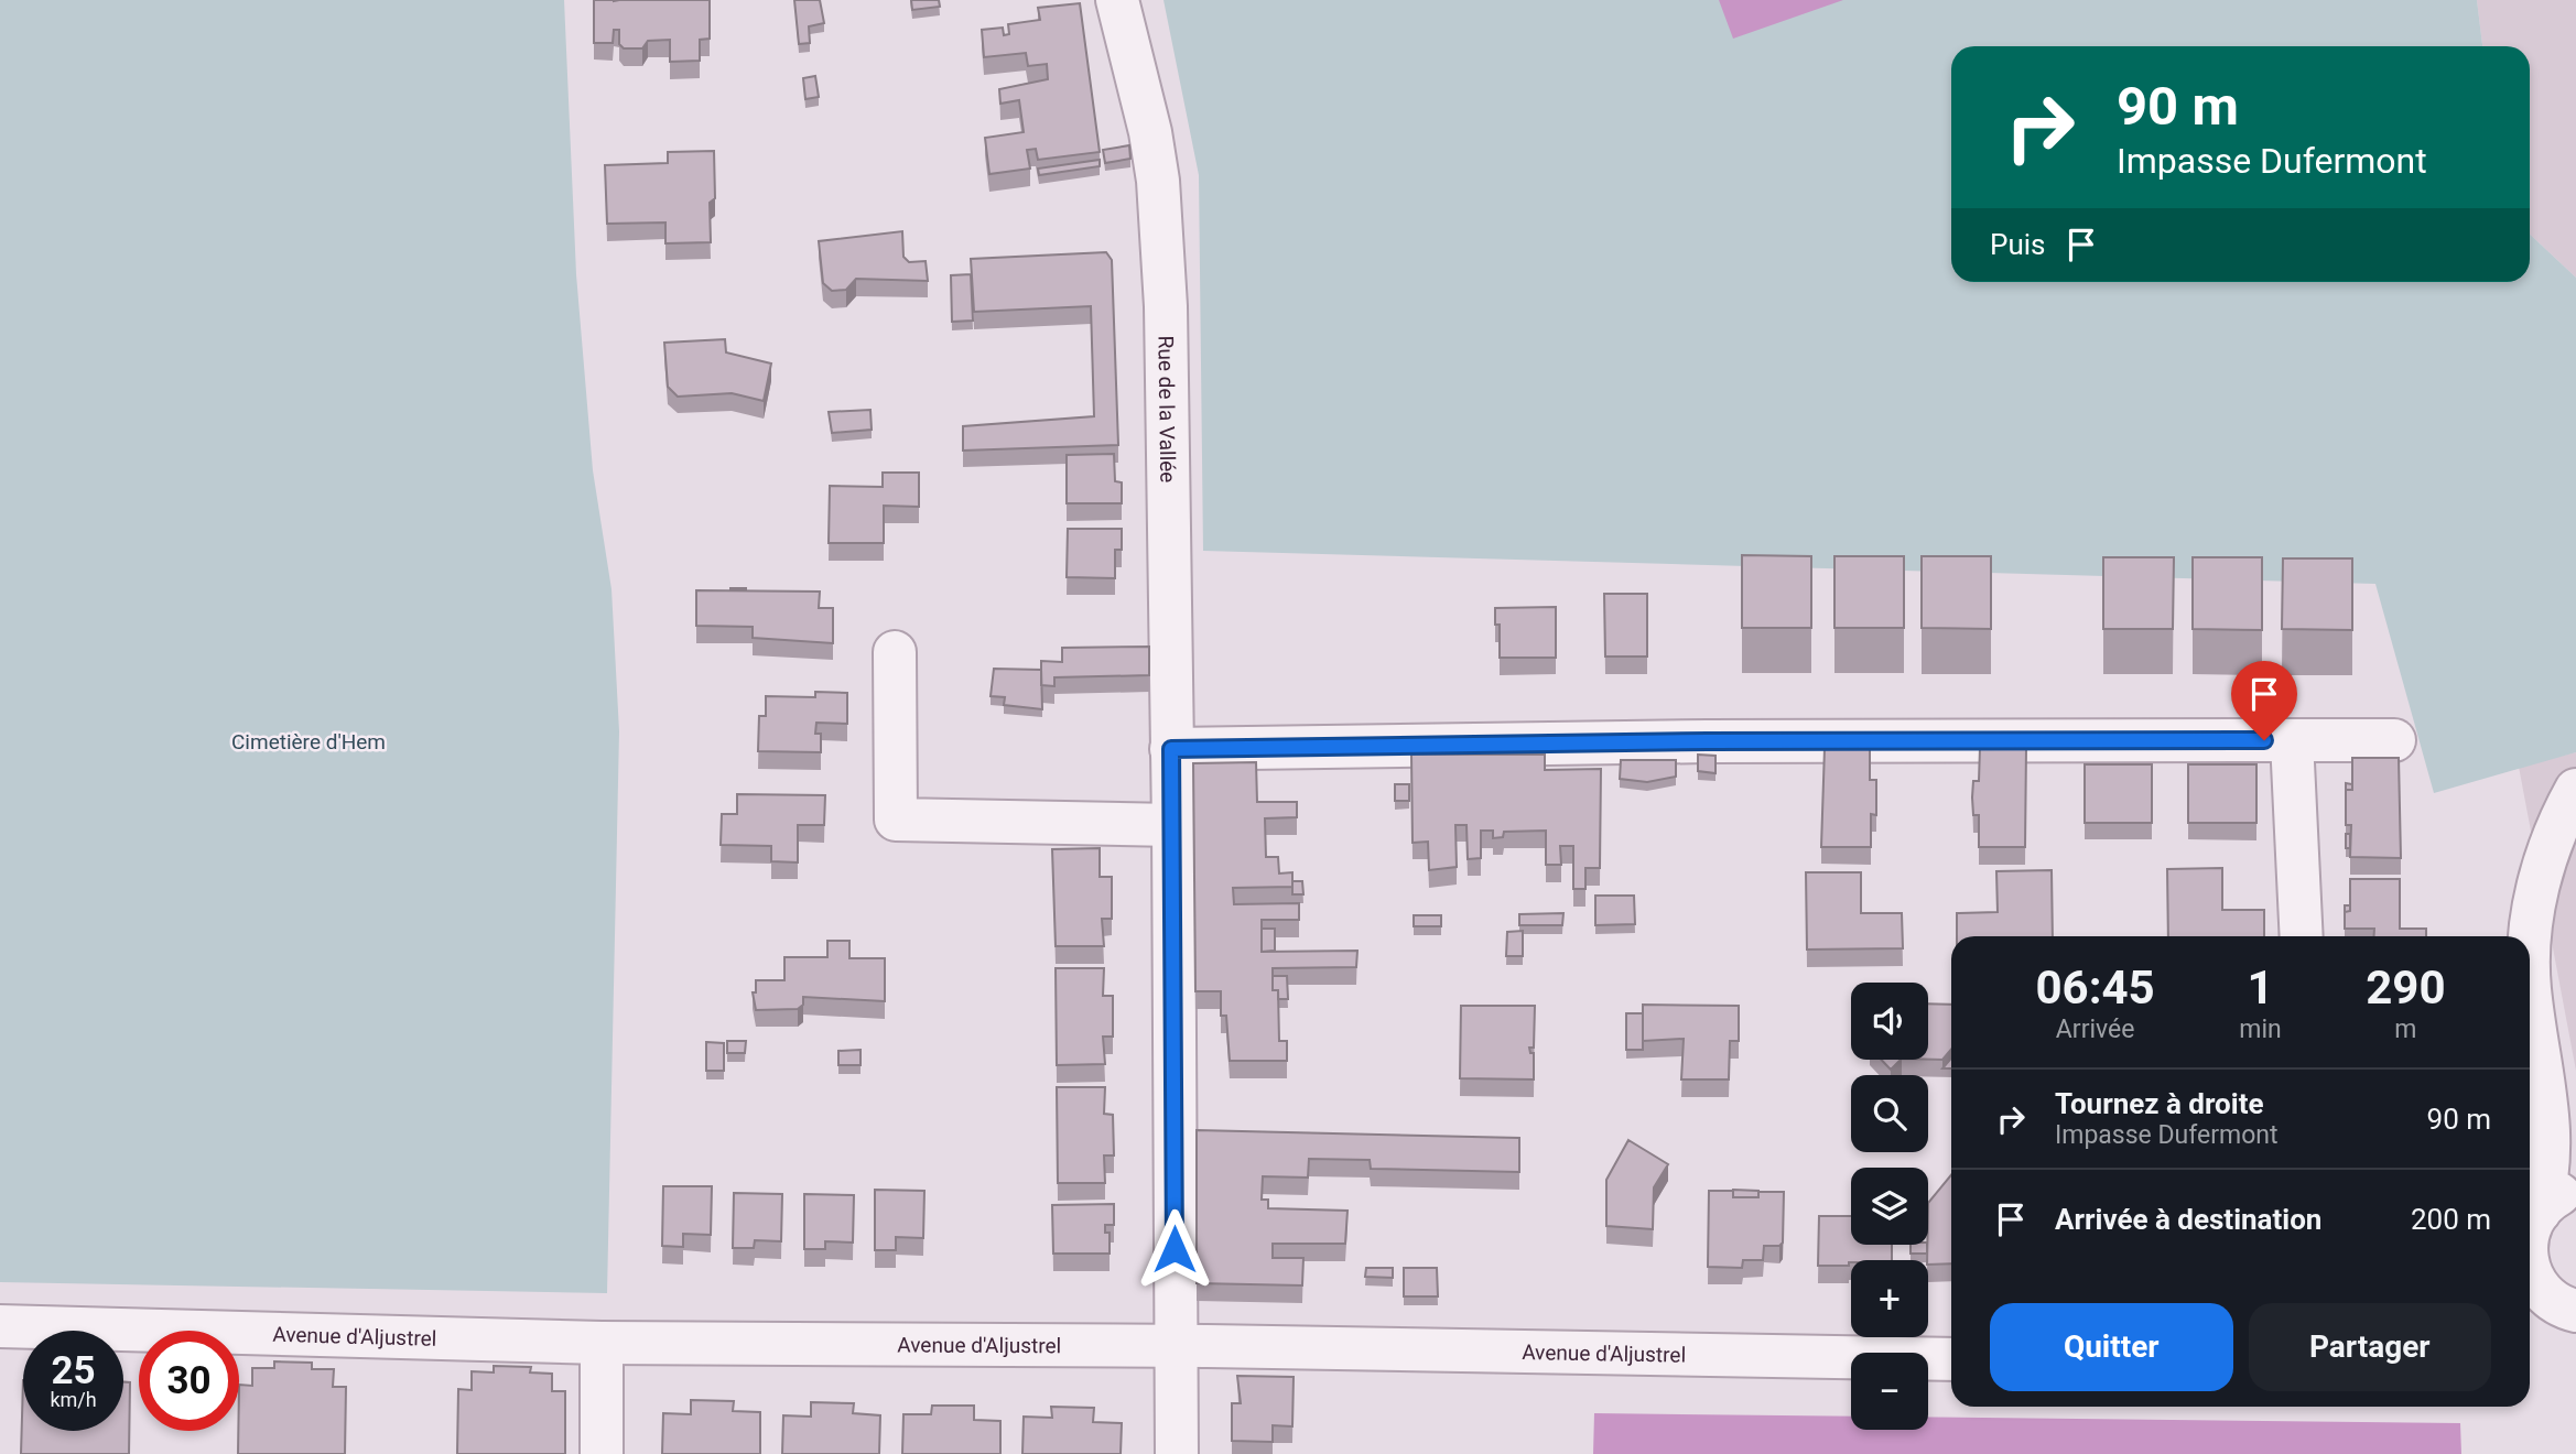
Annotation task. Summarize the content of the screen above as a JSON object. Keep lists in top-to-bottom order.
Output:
{
  "streets": {
    "street": ["Rue de la Vallée", "Avenue d'Aljustrel"]
  },
  "crossings": [
    ["Rue de la Vallée", "Avenue d'Aljustrel"]
  ],
  "parks": ["Cimetière d'Hem"],
  "page": {
    "turn": ["90 m", "Impasse Dufermont"],
    "then": "Puis",
    "eta": [
      "06:45",
      "Arrivée",
      "1",
      "min",
      "290",
      "m"
    ],
    "map_buttons": ["+", "−"],
    "list": [
      {
        "name": "Tournez à droite",
        "note": "Impasse Dufermont",
        "value": "90 m"
      },
      {
        "name": "Arrivée à destination",
        "value": "200 m"
      }
    ],
    "buttons": ["Quitter", "Partager"],
    "speed": "25 km/h",
    "limit": "30"
  }
}
